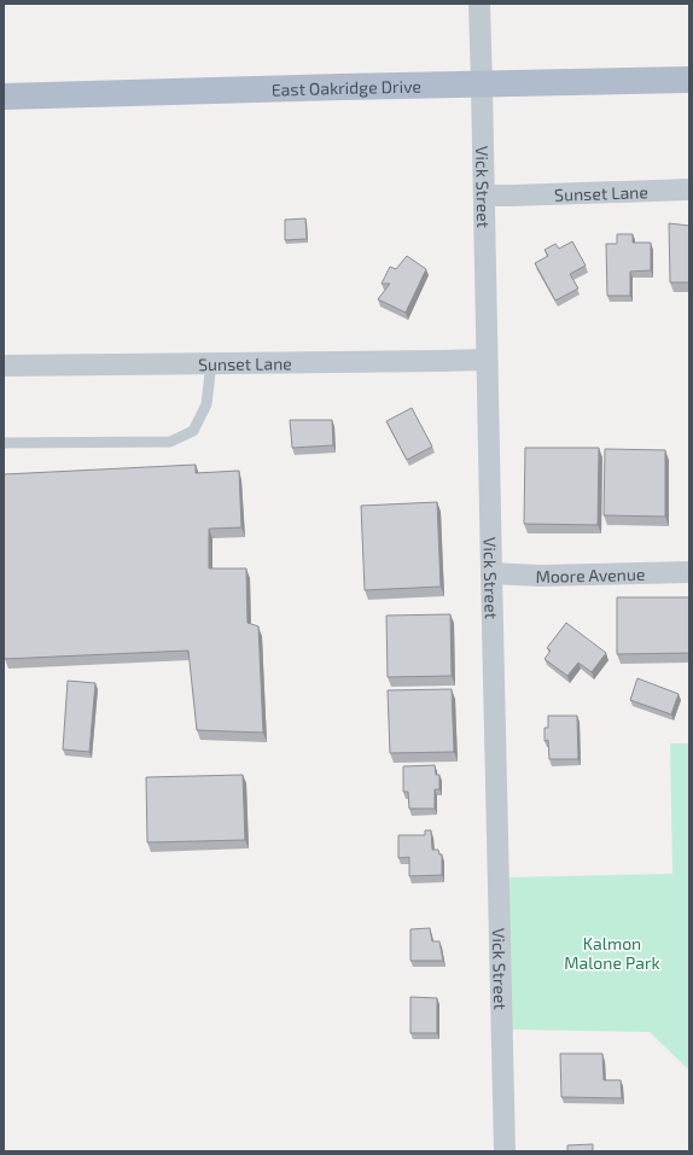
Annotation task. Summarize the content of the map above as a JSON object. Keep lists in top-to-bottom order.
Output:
{
  "streets": {
    "main road": ["East Oakridge Drive"],
    "street": ["Vick Street", "Sunset Lane", "Moore Avenue"]
  },
  "crossings": [
    ["East Oakridge Drive", "Vick Street"],
    ["Vick Street", "Sunset Lane"],
    ["Vick Street", "Moore Avenue"]
  ],
  "parks": ["Kalmon Malone Park"]
}
